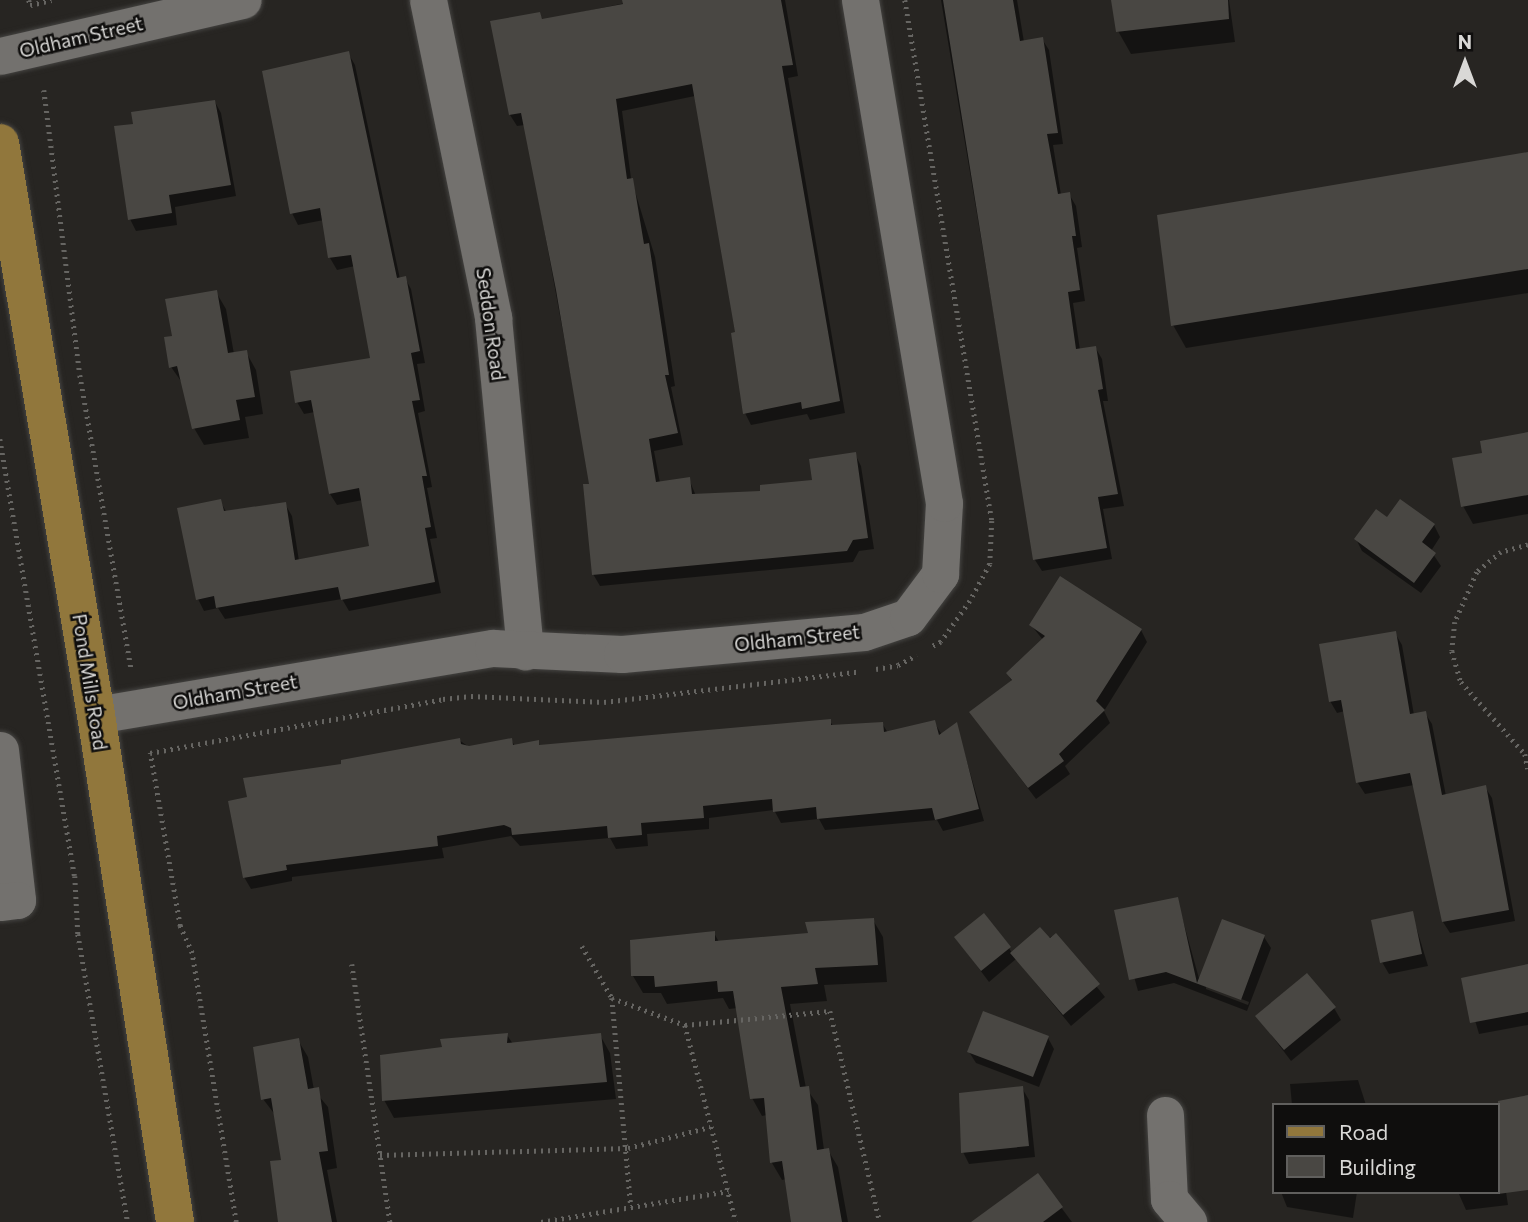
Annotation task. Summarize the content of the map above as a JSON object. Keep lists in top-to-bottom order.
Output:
{
  "streets": {
    "main road": ["Pond Mills Road"],
    "street": ["Oldham Street", "Seddon Road"]
  },
  "crossings": [
    ["Oldham Street", "Seddon Road"],
    ["Oldham Street", "Pond Mills Road"]
  ],
  "legend": ["Road", "Building"],
  "north": "top"
}
